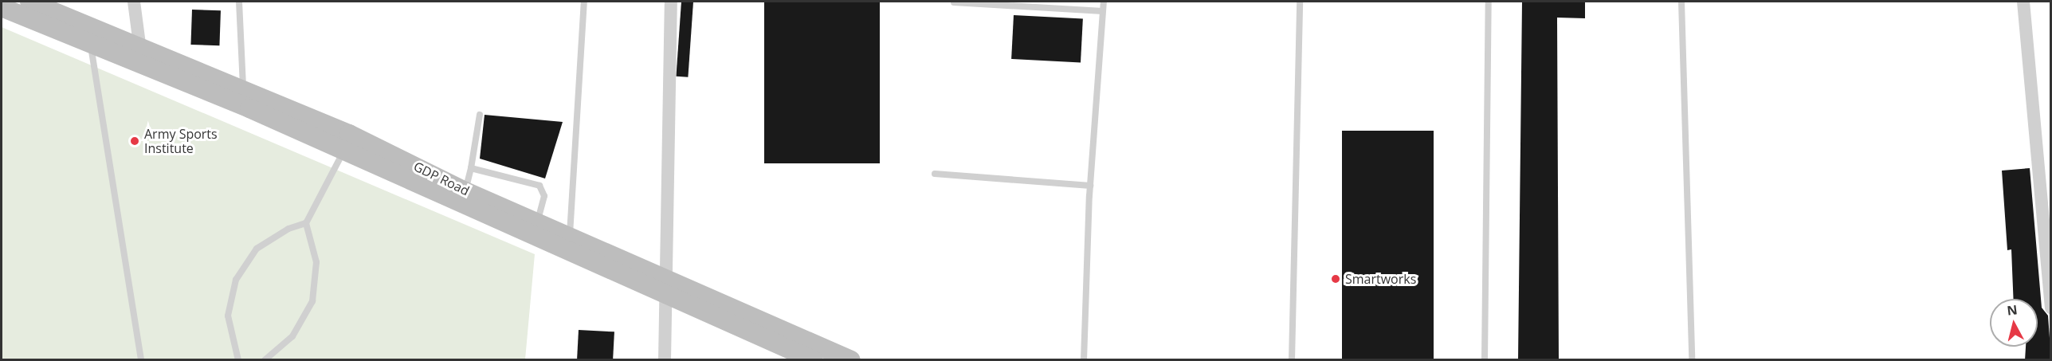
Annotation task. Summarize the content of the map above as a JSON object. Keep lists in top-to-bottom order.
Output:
{
  "streets": {
    "main road": ["GDP Road"]
  },
  "places": ["Army Sports Institute", "Smartworks"],
  "north": "top"
}
